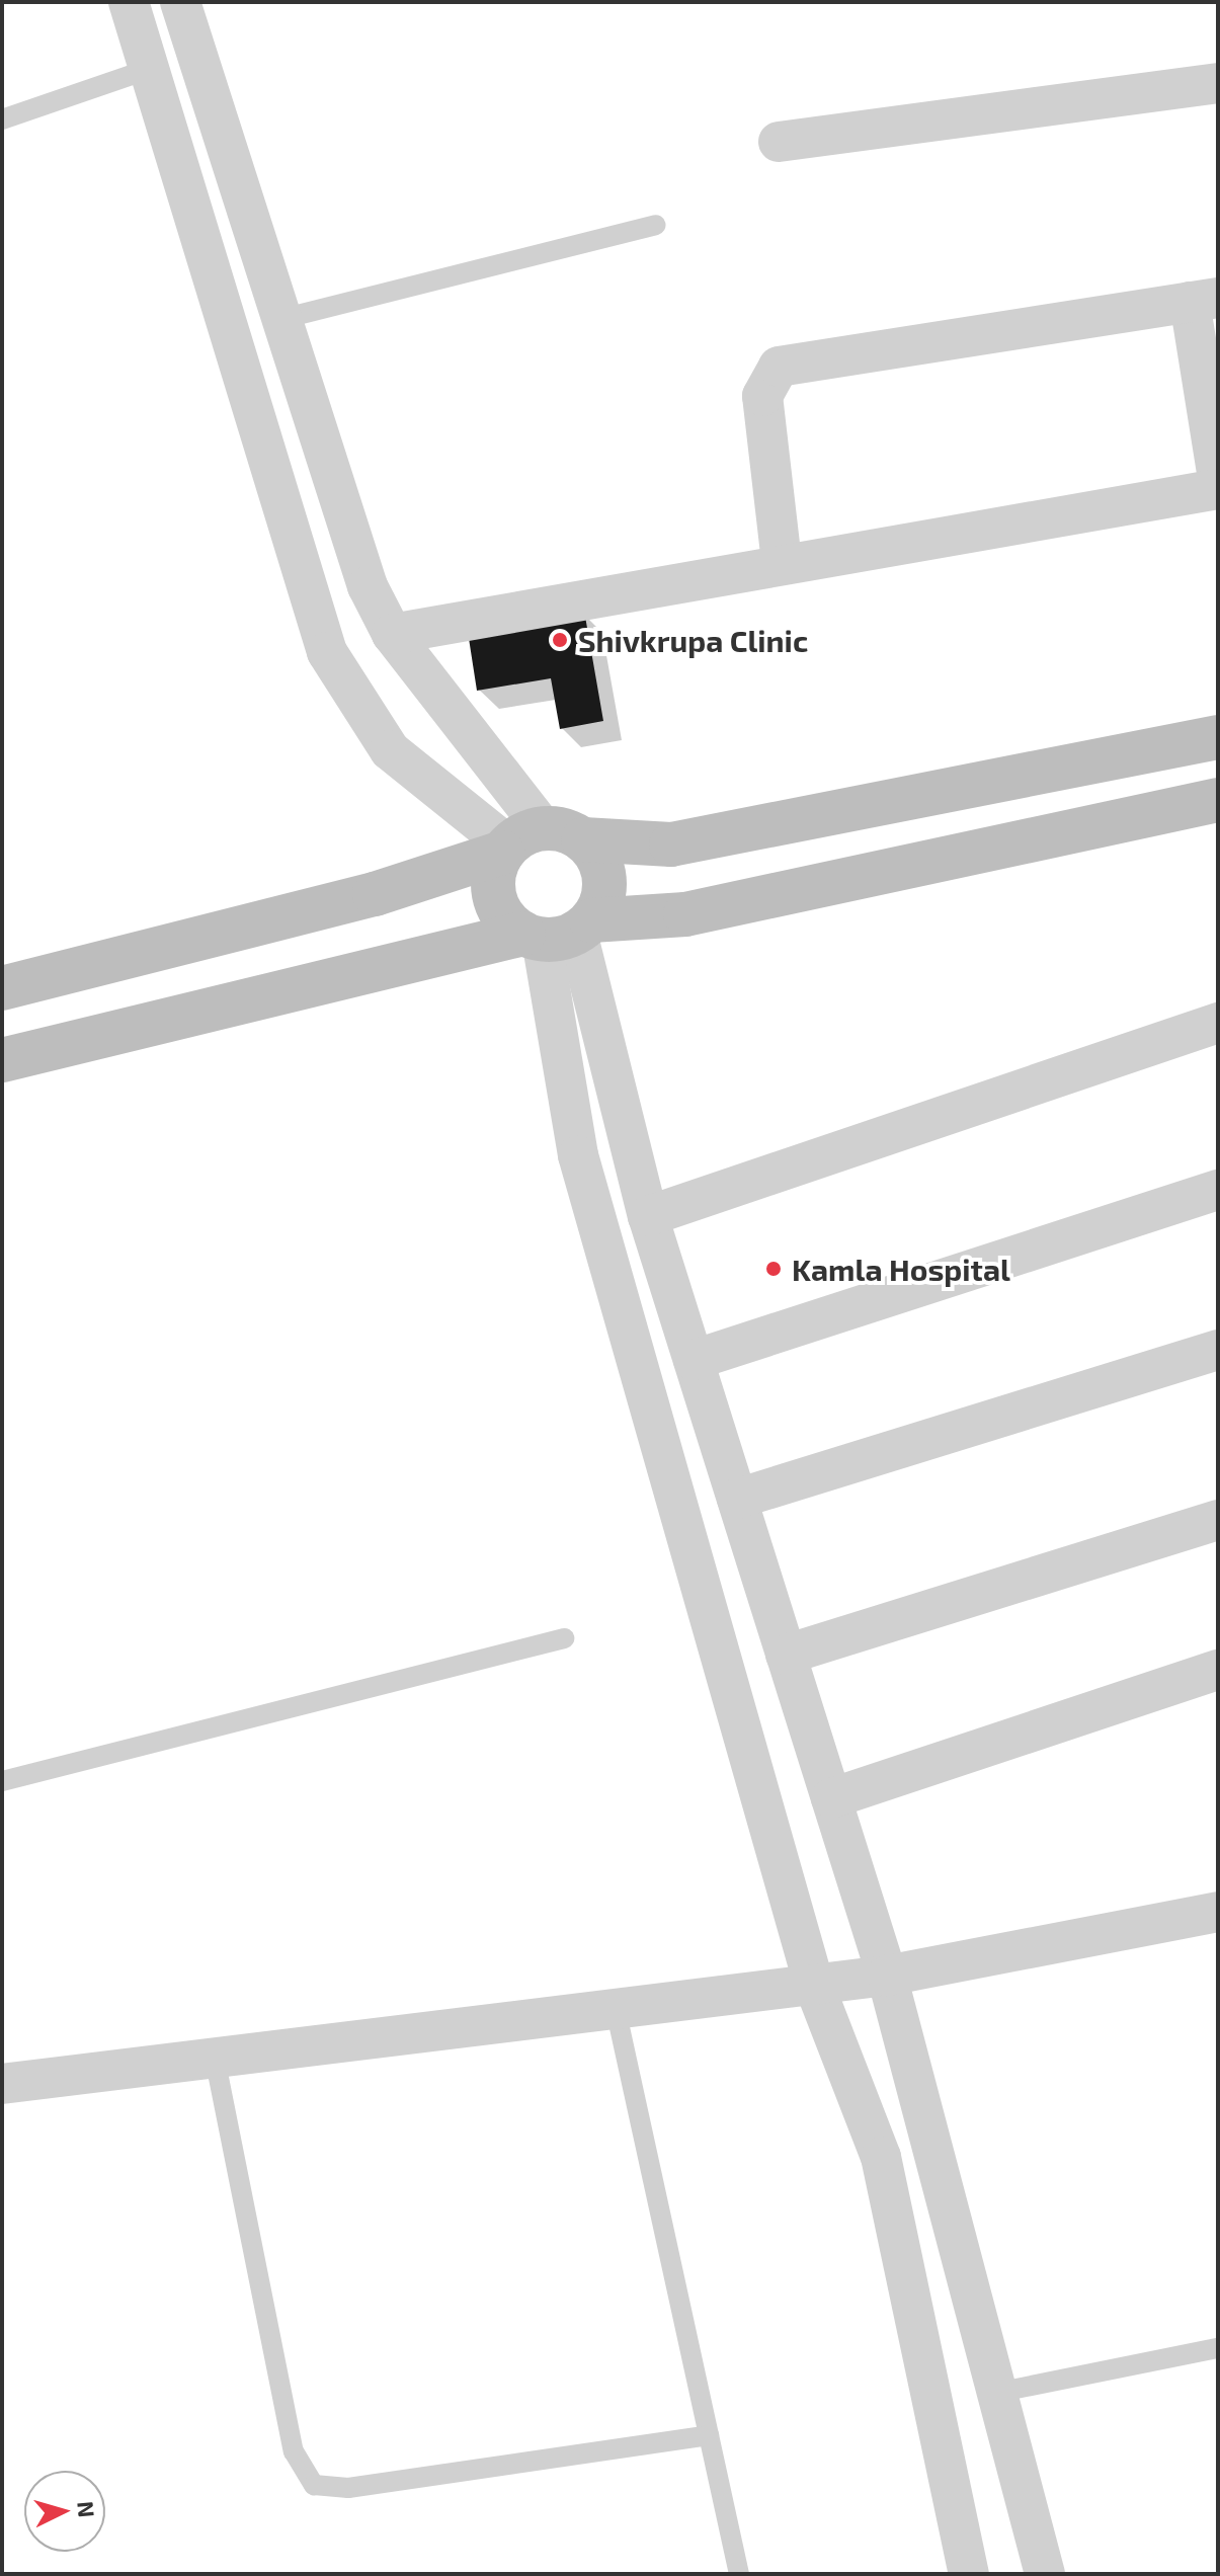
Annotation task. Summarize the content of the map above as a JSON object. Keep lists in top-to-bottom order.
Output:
{
  "places": ["Shivkrupa Clinic", "Kamla Hospital"],
  "north": "right"
}
